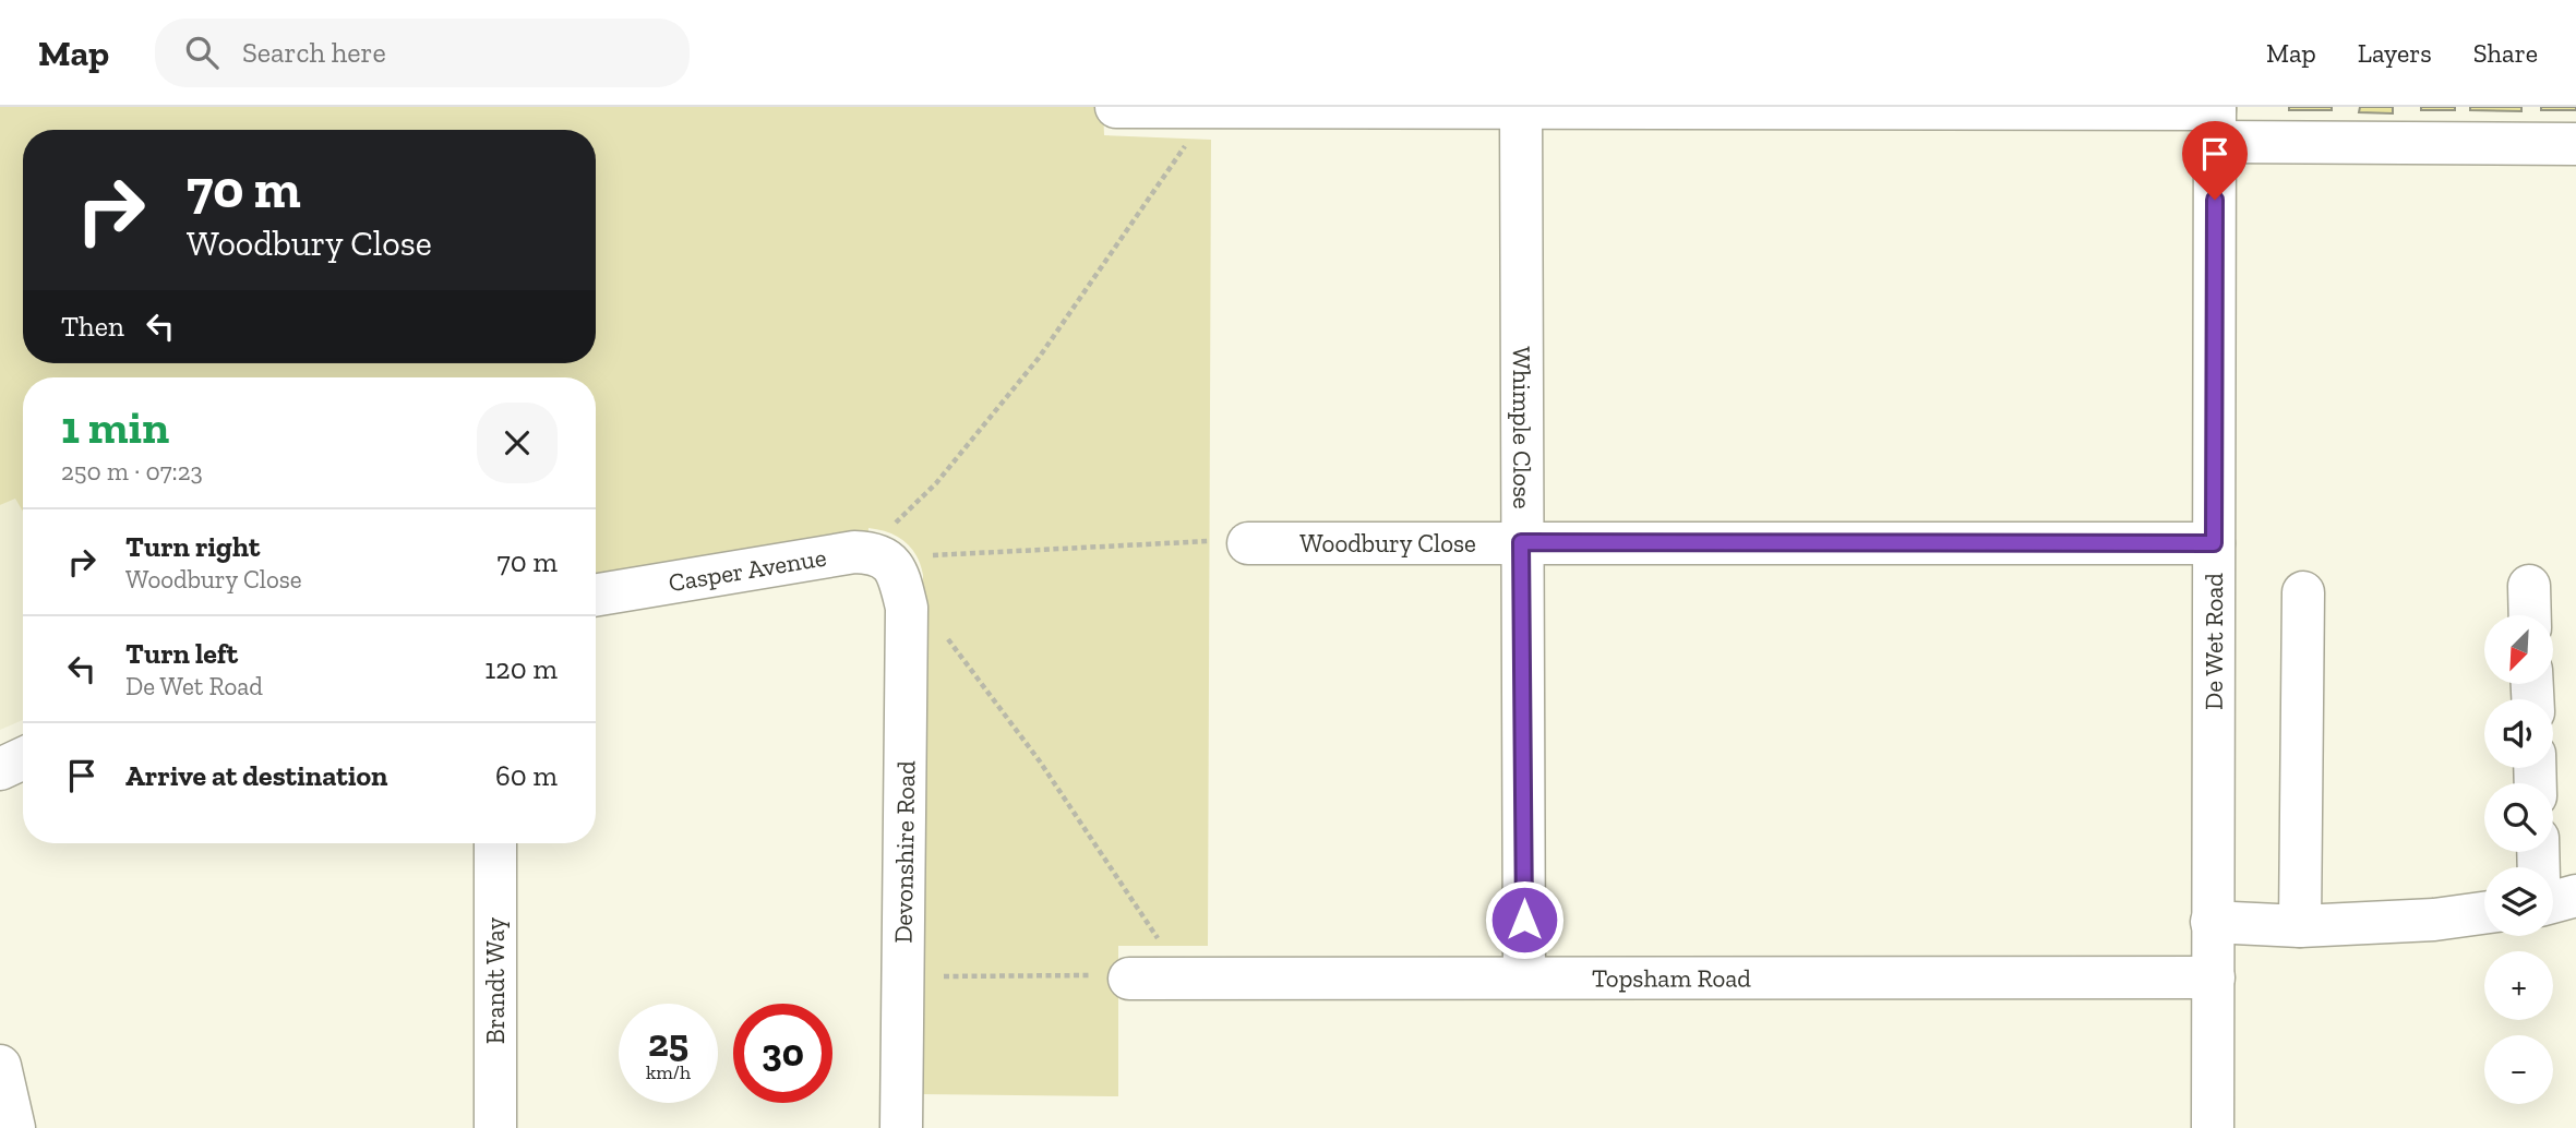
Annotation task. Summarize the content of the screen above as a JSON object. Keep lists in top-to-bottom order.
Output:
{
  "streets": {
    "street": [
      "Whimple Close",
      "Woodbury Close",
      "Casper Avenue",
      "De Wet Road",
      "Devonshire Road",
      "Topsham Road",
      "Brandt Way"
    ]
  },
  "crossings": [
    ["Whimple Close", "Woodbury Close"],
    ["Whimple Close", "Topsham Road"],
    ["Woodbury Close", "De Wet Road"],
    ["Casper Avenue", "Devonshire Road"],
    ["De Wet Road", "Topsham Road"]
  ],
  "north": "bottom left",
  "page": {
    "header": "Map",
    "search": "Search here",
    "nav": ["Map", "Layers", "Share"],
    "turn": ["70 m", "Woodbury Close"],
    "then": "Then",
    "heading": ["1 min", "250 m · 07:23"],
    "list": [
      {
        "name": "Turn right",
        "note": "Woodbury Close",
        "value": "70 m"
      },
      {
        "name": "Turn left",
        "note": "De Wet Road",
        "value": "120 m"
      },
      {
        "name": "Arrive at destination",
        "value": "60 m"
      }
    ],
    "map_buttons": ["+", "−"],
    "speed": "25 km/h",
    "limit": "30"
  }
}
